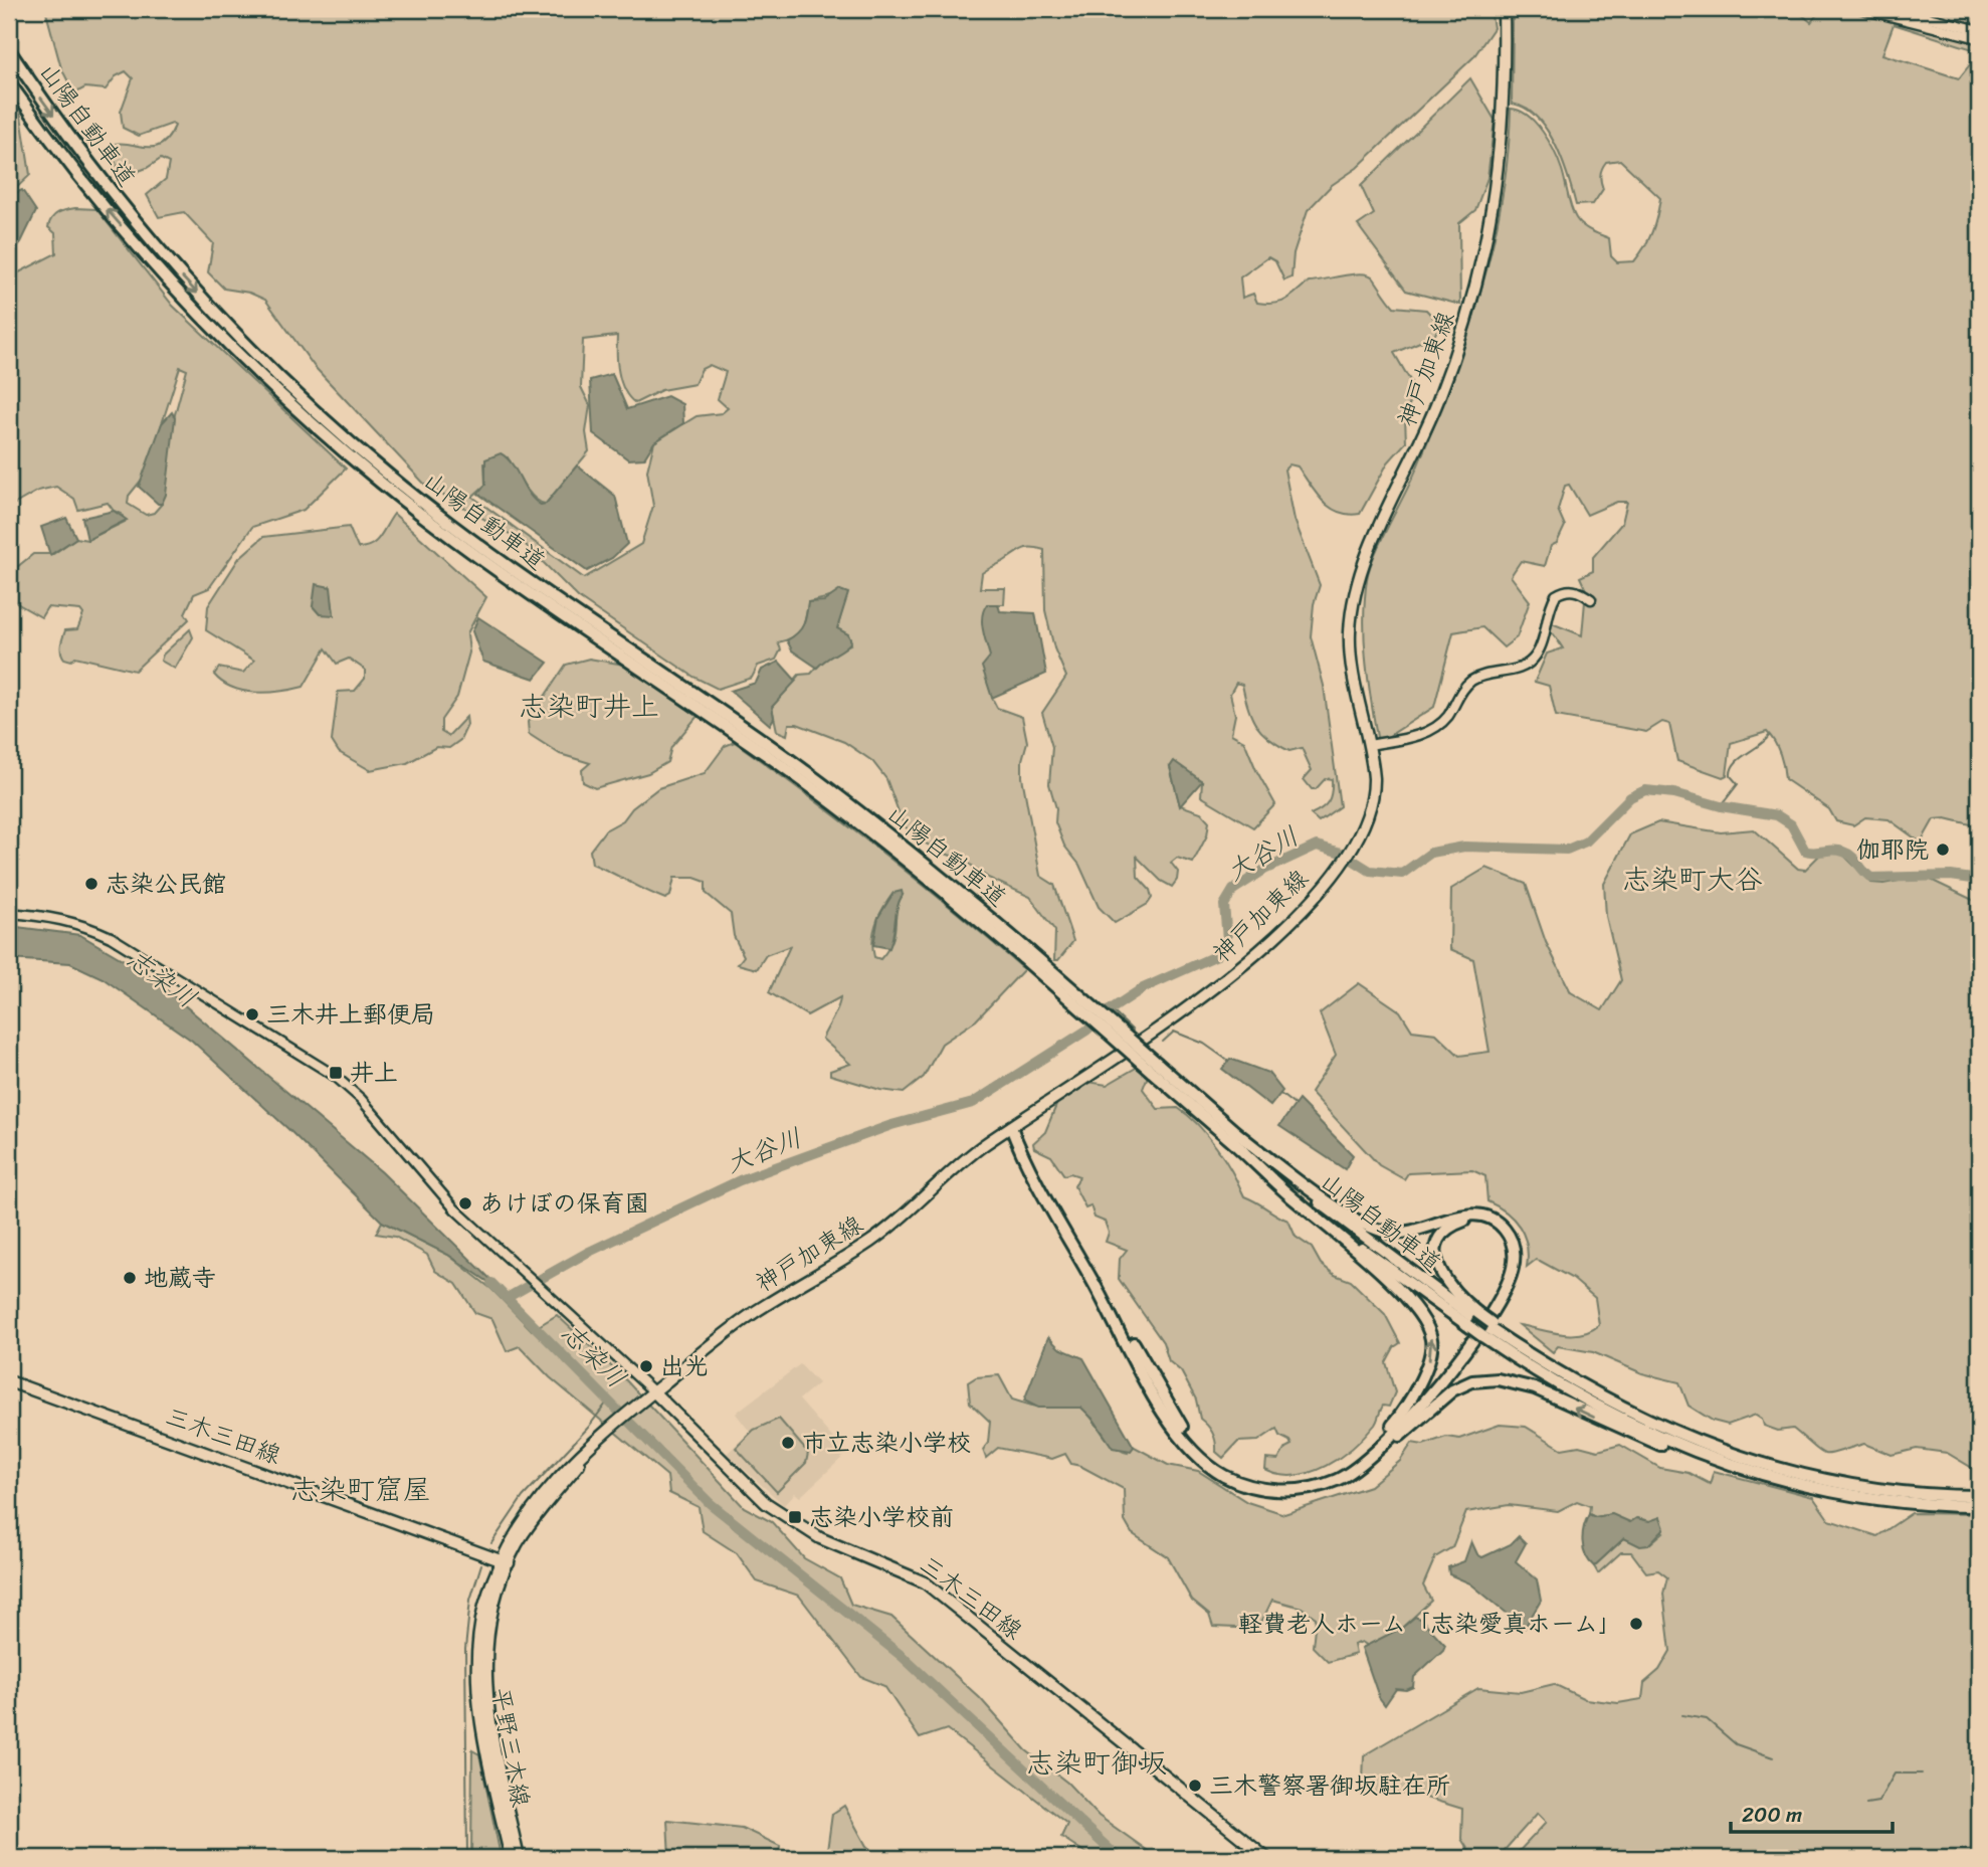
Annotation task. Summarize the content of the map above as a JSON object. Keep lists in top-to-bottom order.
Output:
{
  "streets": {
    "highway": ["山陽自動車道"],
    "main road": ["神戸加東線", "三木三田線", "平野三木線"]
  },
  "crossings": [
    ["神戸加東線", "三木三田線"],
    ["三木三田線", "平野三木線"]
  ],
  "districts": [
    "志染町井上",
    "志染町大谷",
    "志染町窟屋",
    "志染町御坂"
  ],
  "water": ["大谷川", "志染川"],
  "places": {
    "other": [
      "伽耶院",
      "志染公民館",
      "三木井上郵便局",
      "あけぼの保育園",
      "地蔵寺",
      "出光",
      "市立志染小学校",
      "軽費老人ホーム「志染愛真ホーム」",
      "三木警察署御坂駐在所"
    ],
    "transit": ["井上", "志染小学校前"]
  },
  "scale_bar": "200 m"
}
